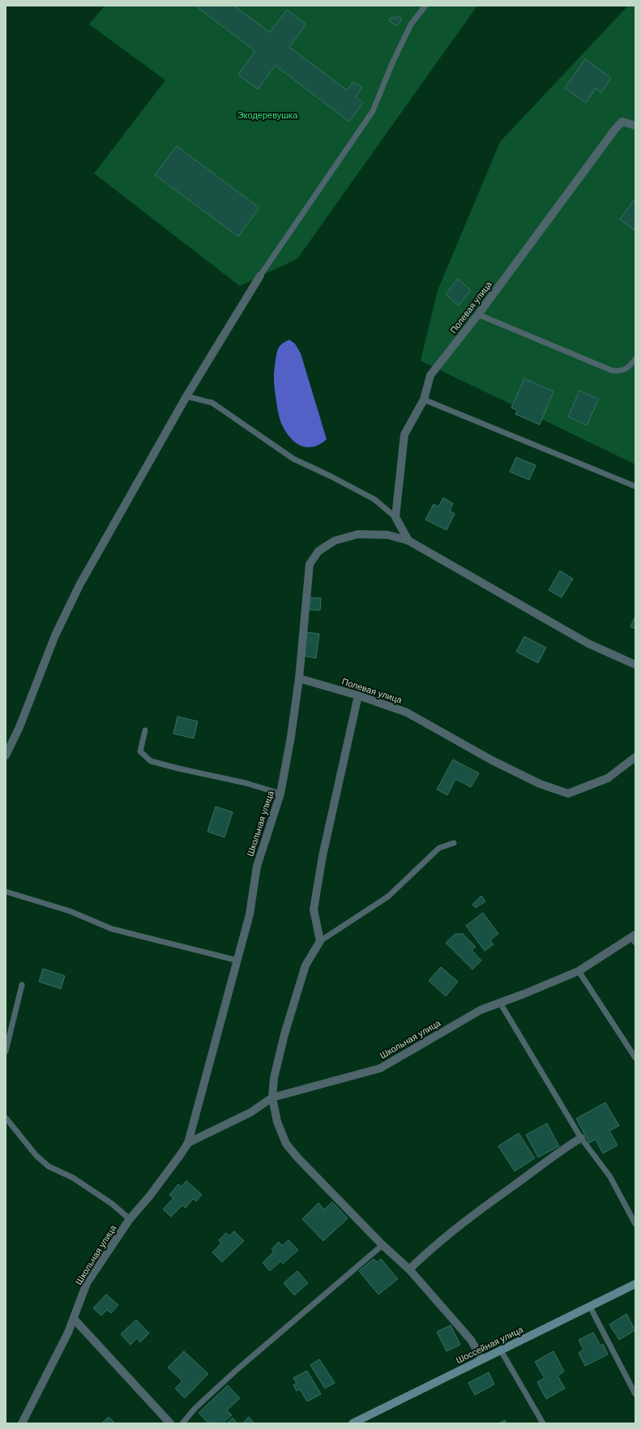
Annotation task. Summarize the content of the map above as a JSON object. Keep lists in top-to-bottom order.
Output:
{
  "streets": {
    "street": ["Полевая улица", "Школьная улица", "Шоссейная улица"]
  },
  "crossings": [
    ["Полевая улица", "Школьная улица"]
  ],
  "parks": ["Экодеревушка"]
}
